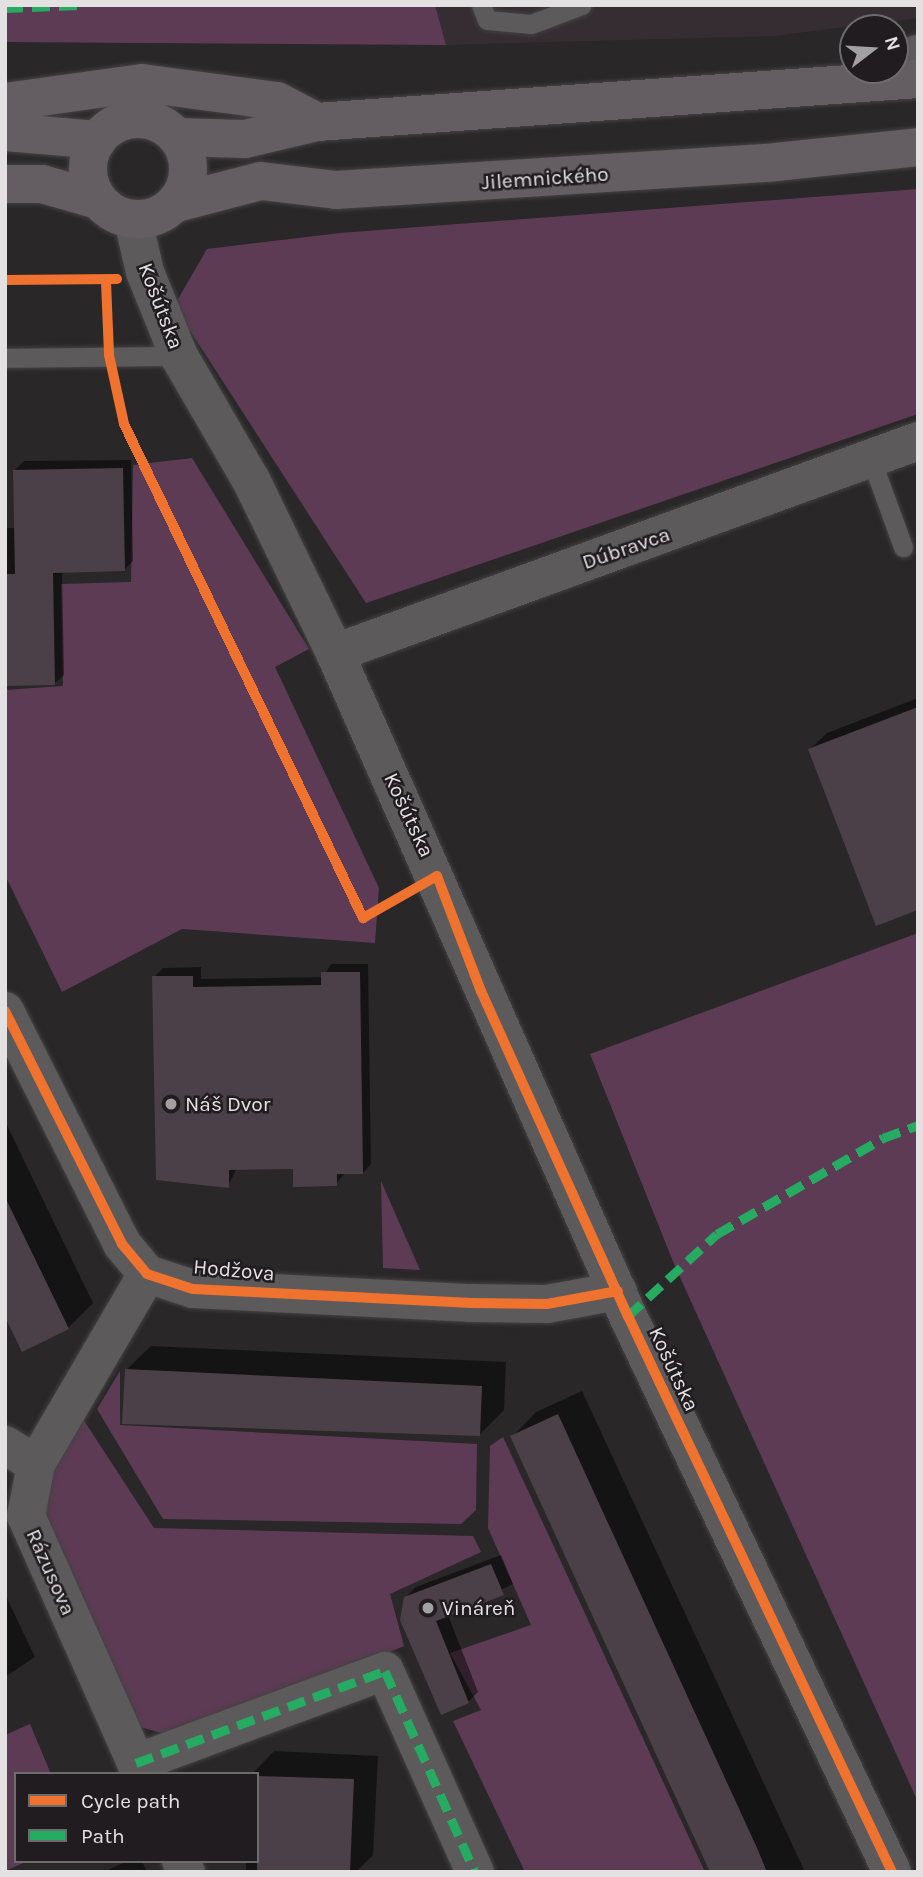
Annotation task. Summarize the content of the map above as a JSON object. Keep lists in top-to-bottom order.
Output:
{
  "streets": {
    "main road": ["Jilemnického"],
    "street": [
      "Košútska",
      "Dúbravca",
      "Hodžova",
      "Rázusova"
    ]
  },
  "crossings": [
    ["Jilemnického", "Košútska"],
    ["Košútska", "Dúbravca"],
    ["Košútska", "Hodžova"],
    ["Hodžova", "Rázusova"]
  ],
  "places": ["Náš Dvor", "Vináreň"],
  "legend": ["Cycle path", "Path"],
  "north": "right"
}
